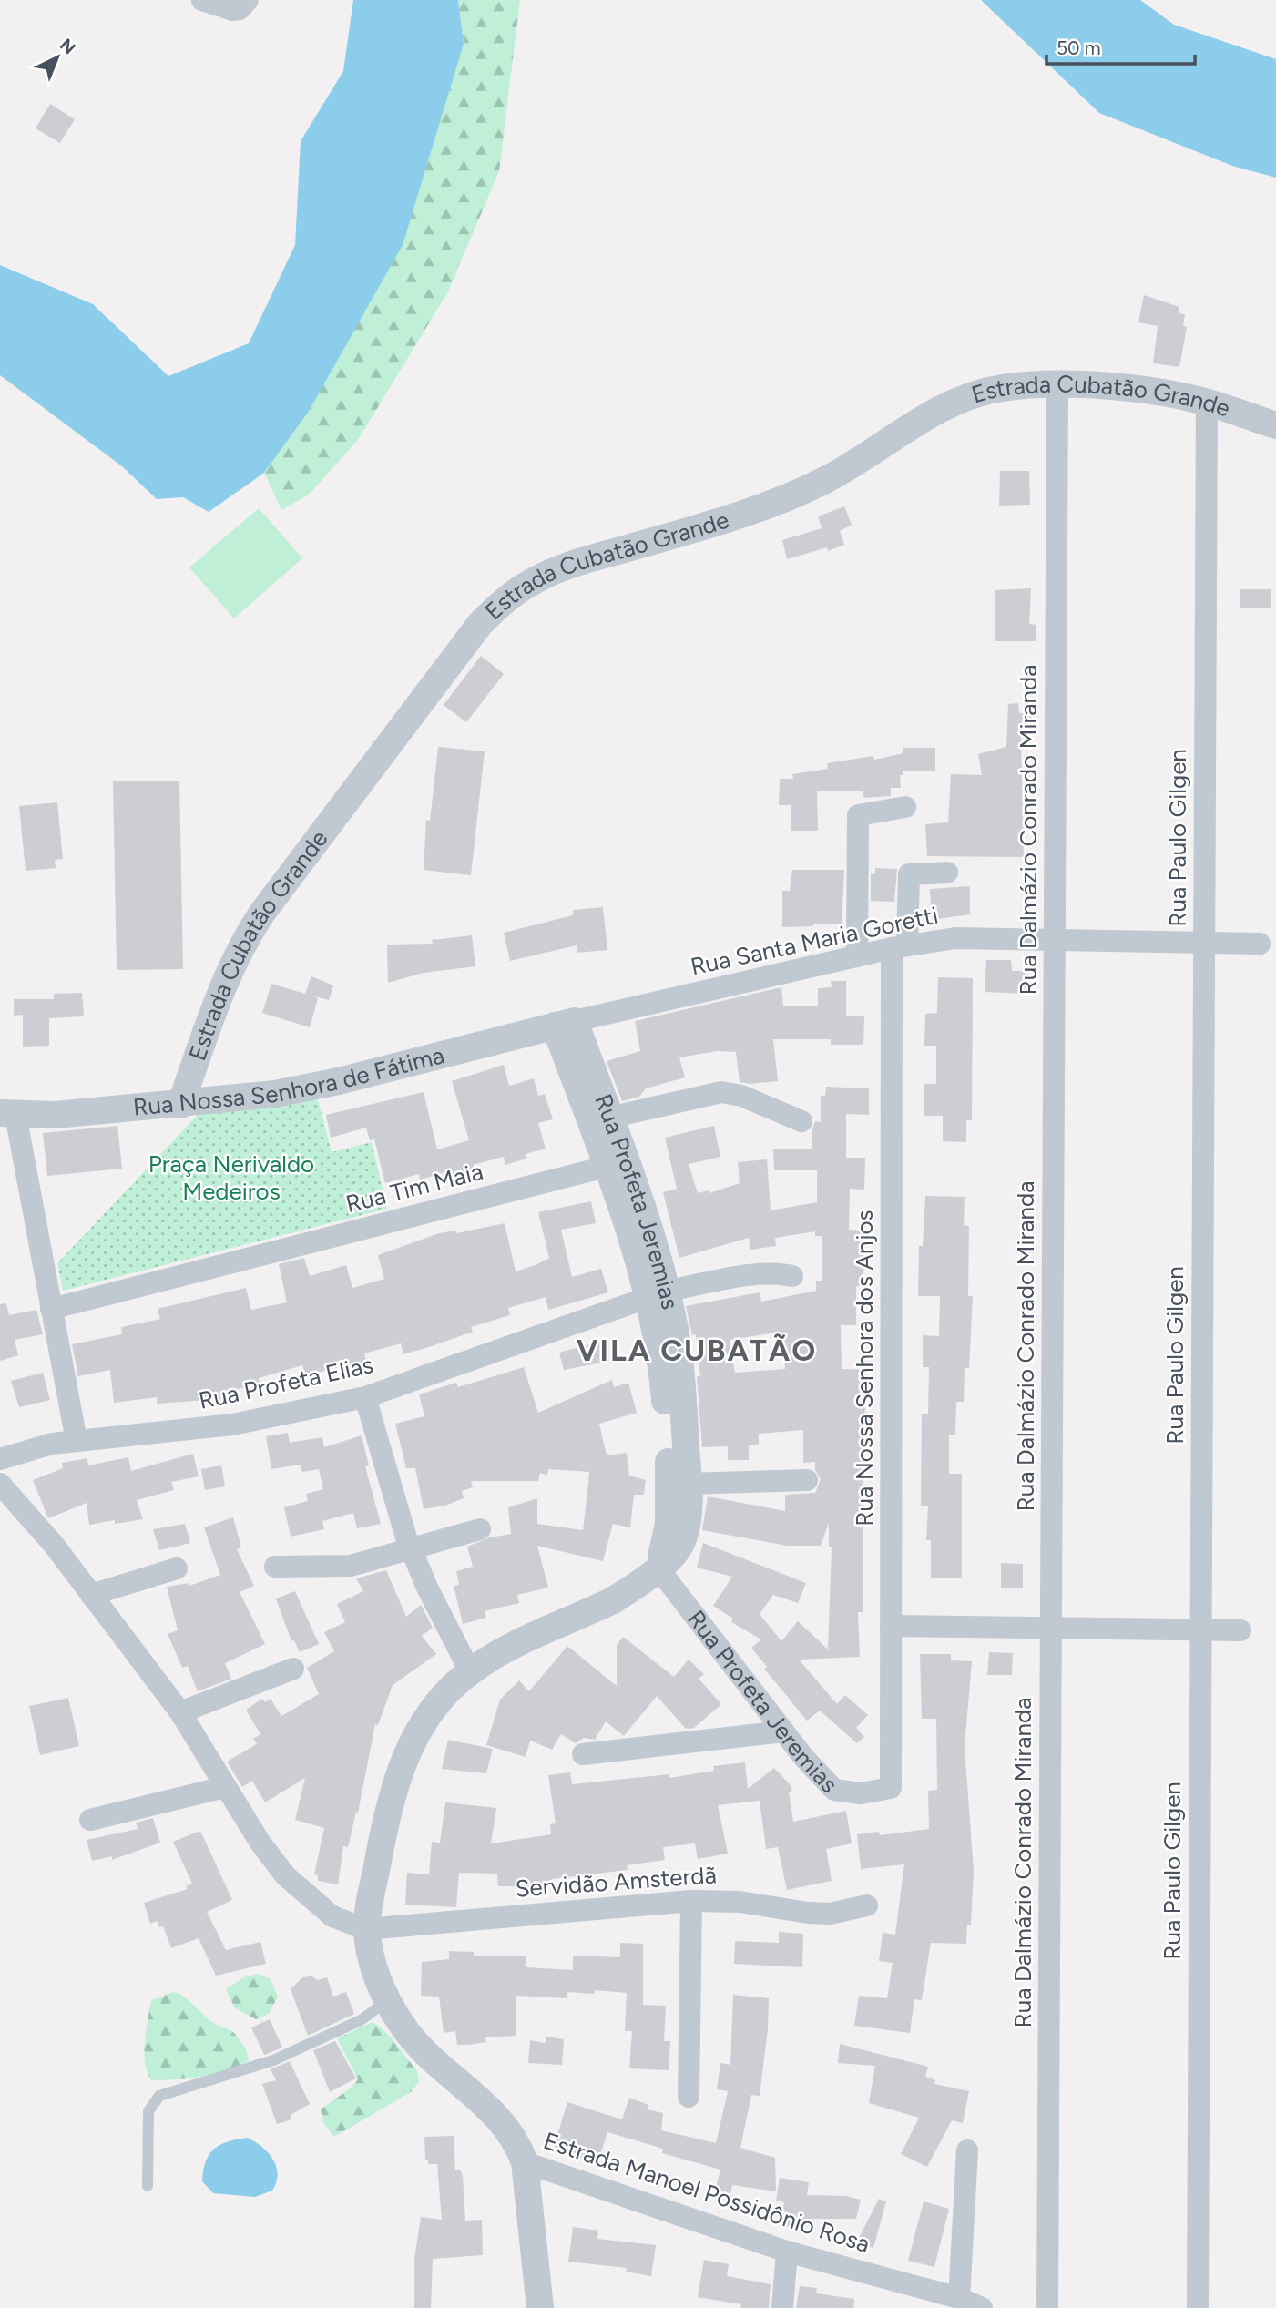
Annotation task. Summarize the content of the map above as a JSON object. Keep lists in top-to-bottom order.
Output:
{
  "streets": {
    "street": [
      "Estrada Cubatão Grande",
      "Rua Dalmázio Conrado Miranda",
      "Rua Paulo Gilgen",
      "Rua Santa Maria Goretti",
      "Rua Nossa Senhora de Fátima",
      "Rua Tim Maia",
      "Rua Profeta Jeremias",
      "Rua Nossa Senhora dos Anjos",
      "Rua Profeta Elias",
      "Servidão Amsterdã",
      "Estrada Manoel Possidônio Rosa"
    ]
  },
  "crossings": [
    ["Estrada Cubatão Grande", "Rua Dalmázio Conrado Miranda"],
    ["Estrada Cubatão Grande", "Rua Paulo Gilgen"],
    ["Estrada Cubatão Grande", "Rua Nossa Senhora de Fátima"],
    ["Rua Dalmázio Conrado Miranda", "Rua Santa Maria Goretti"],
    ["Rua Paulo Gilgen", "Rua Santa Maria Goretti"],
    ["Rua Santa Maria Goretti", "Rua Nossa Senhora de Fátima"],
    ["Rua Santa Maria Goretti", "Rua Profeta Jeremias"],
    ["Rua Santa Maria Goretti", "Rua Nossa Senhora dos Anjos"],
    ["Rua Nossa Senhora de Fátima", "Rua Profeta Jeremias"],
    ["Rua Tim Maia", "Rua Profeta Jeremias"],
    ["Rua Profeta Jeremias", "Rua Nossa Senhora dos Anjos"],
    ["Rua Profeta Jeremias", "Rua Profeta Elias"]
  ],
  "districts": ["VILA CUBATÃO"],
  "parks": ["Praça Nerivaldo Medeiros"],
  "scale_bar": "50 m",
  "north": "top right"
}
